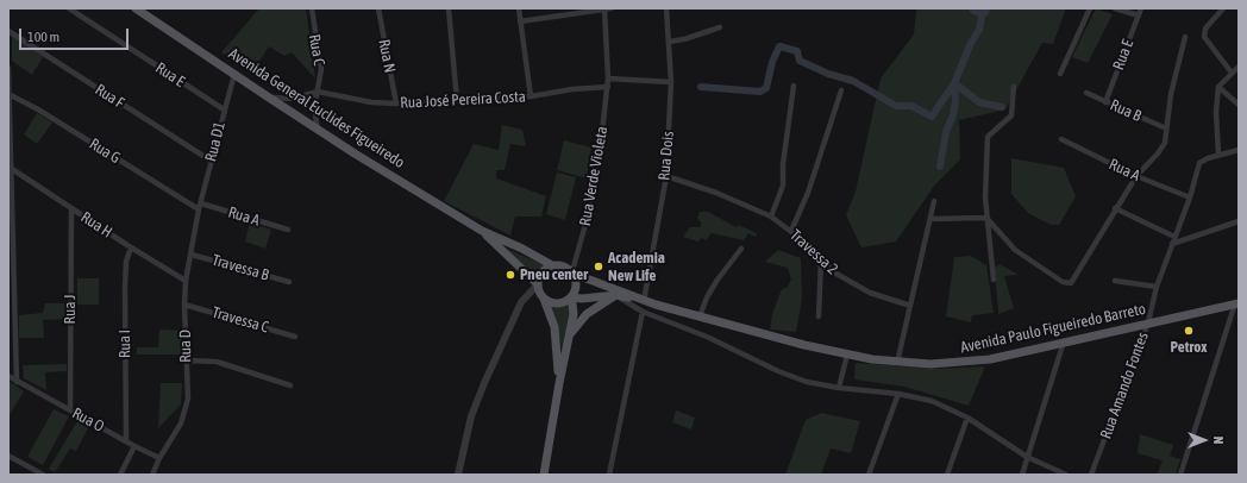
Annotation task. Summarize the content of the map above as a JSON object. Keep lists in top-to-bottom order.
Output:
{
  "streets": {
    "main road": ["Avenida General Euclides Figueiredo", "Avenida Paulo Figueiredo Barreto"],
    "street": [
      "Rua C",
      "Rua E",
      "Rua N",
      "Rua F",
      "Rua José Pereira Costa",
      "Rua B",
      "Rua D1",
      "Rua G",
      "Rua Dois",
      "Rua A",
      "Rua Verde Violeta",
      "Rua H",
      "Travessa 2",
      "Travessa B",
      "Rua J",
      "Travessa C",
      "Rua I",
      "Rua D",
      "Rua Amando Fontes",
      "Rua O"
    ]
  },
  "crossings": [
    ["Rua C", "Rua José Pereira Costa"],
    ["Rua E", "Rua B"],
    ["Rua E", "Rua D1"],
    ["Rua N", "Rua José Pereira Costa"],
    ["Rua F", "Rua D1"],
    ["Rua José Pereira Costa", "Avenida General Euclides Figueiredo"],
    ["Rua José Pereira Costa", "Rua Verde Violeta"],
    ["Avenida General Euclides Figueiredo", "Rua D1"],
    ["Avenida General Euclides Figueiredo", "Rua Verde Violeta"],
    ["Avenida General Euclides Figueiredo", "Avenida Paulo Figueiredo Barreto"],
    ["Rua D1", "Rua G"],
    ["Rua D1", "Rua A"],
    ["Rua D1", "Rua D"],
    ["Rua G", "Rua A"],
    ["Rua G", "Rua D"],
    ["Rua Dois", "Travessa 2"],
    ["Rua Dois", "Avenida Paulo Figueiredo Barreto"],
    ["Rua A", "Rua D"],
    ["Rua A", "Rua Amando Fontes"],
    ["Rua Verde Violeta", "Avenida Paulo Figueiredo Barreto"],
    ["Rua H", "Rua J"],
    ["Rua H", "Rua I"],
    ["Rua H", "Rua D"],
    ["Travessa B", "Rua D"],
    ["Rua J", "Rua O"],
    ["Travessa C", "Rua D"],
    ["Avenida Paulo Figueiredo Barreto", "Rua Amando Fontes"],
    ["Rua I", "Rua O"],
    ["Rua D", "Rua O"]
  ],
  "places": ["Academia New Life", "Pneu center", "Petrox"],
  "scale_bar": "100 m",
  "north": "right"
}
